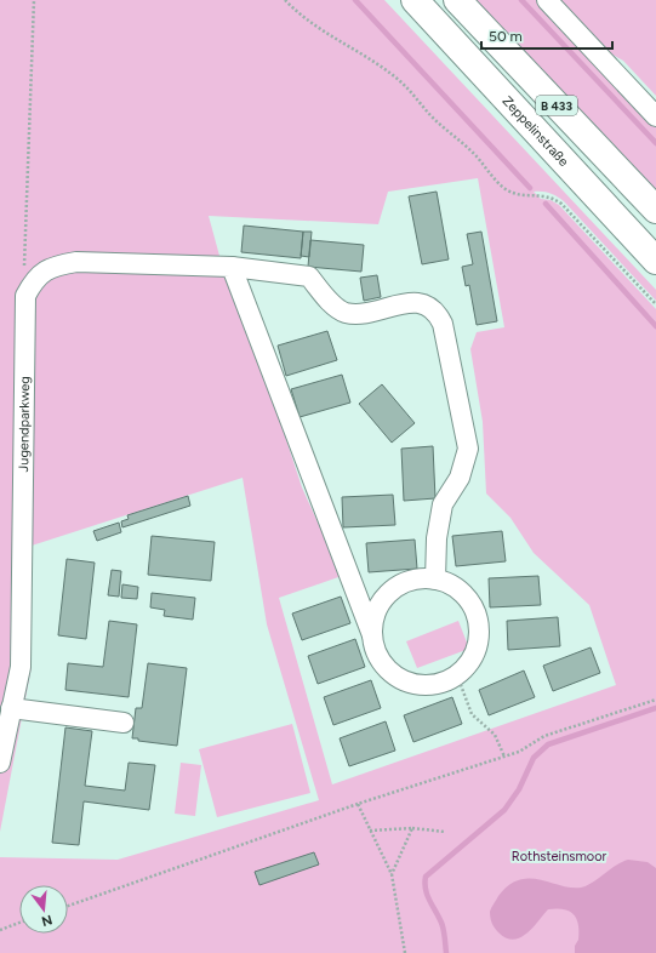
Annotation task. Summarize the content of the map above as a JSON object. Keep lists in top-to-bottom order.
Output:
{
  "streets": {
    "highway": ["B 433", "Zeppelinstraße"],
    "street": ["Jugendparkweg"]
  },
  "parks": ["Rothsteinsmoor"],
  "scale_bar": "50 m",
  "north": "bottom"
}
